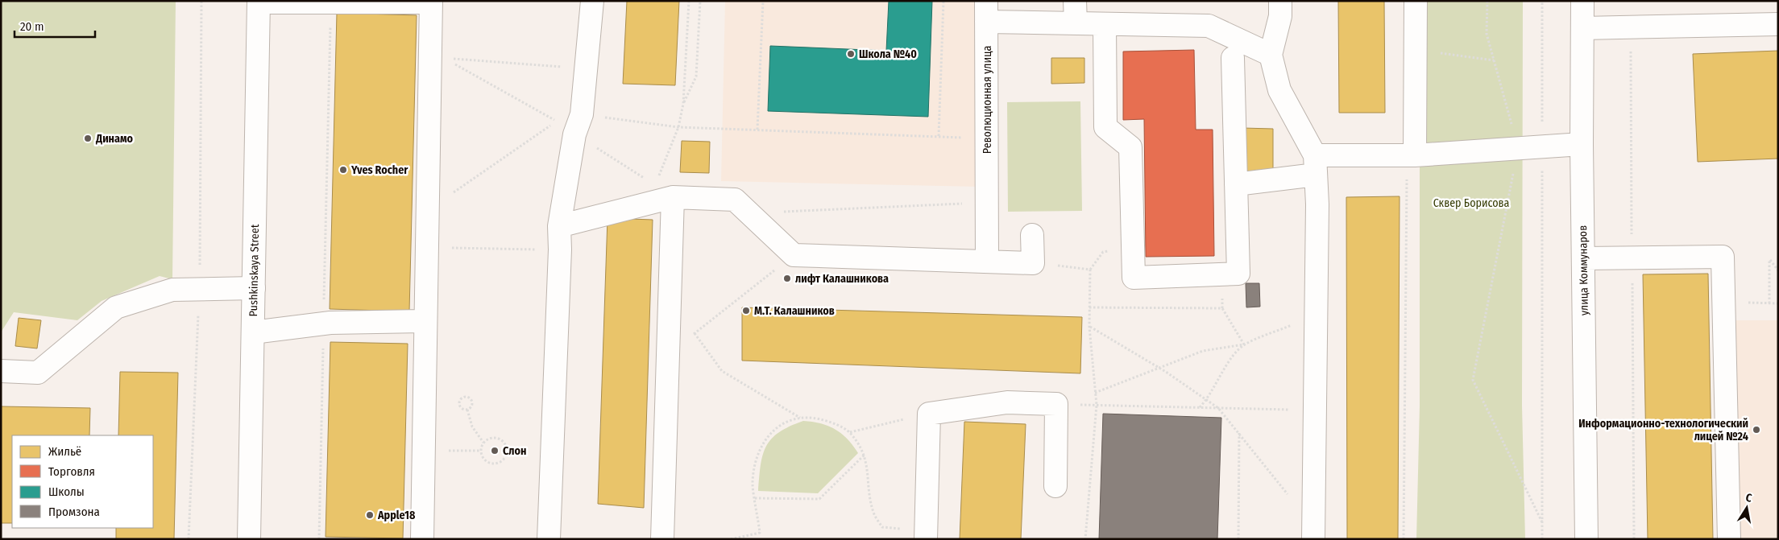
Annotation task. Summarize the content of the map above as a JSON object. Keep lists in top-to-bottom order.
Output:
{
  "streets": {
    "street": ["Революционная улица", "Pushkinskaya Street", "улица Коммунаров"]
  },
  "parks": ["Сквер Борисова"],
  "places": [
    "Школа №40",
    "Динамо",
    "Yves Rocher",
    "лифт Калашникова",
    "М.Т. Калашников",
    "Информационно-технологический лицей №24",
    "Слон",
    "Apple18"
  ],
  "legend": [
    "Жильё",
    "Торговля",
    "Школы",
    "Промзона"
  ],
  "scale_bar": "20 m",
  "north": "top"
}
